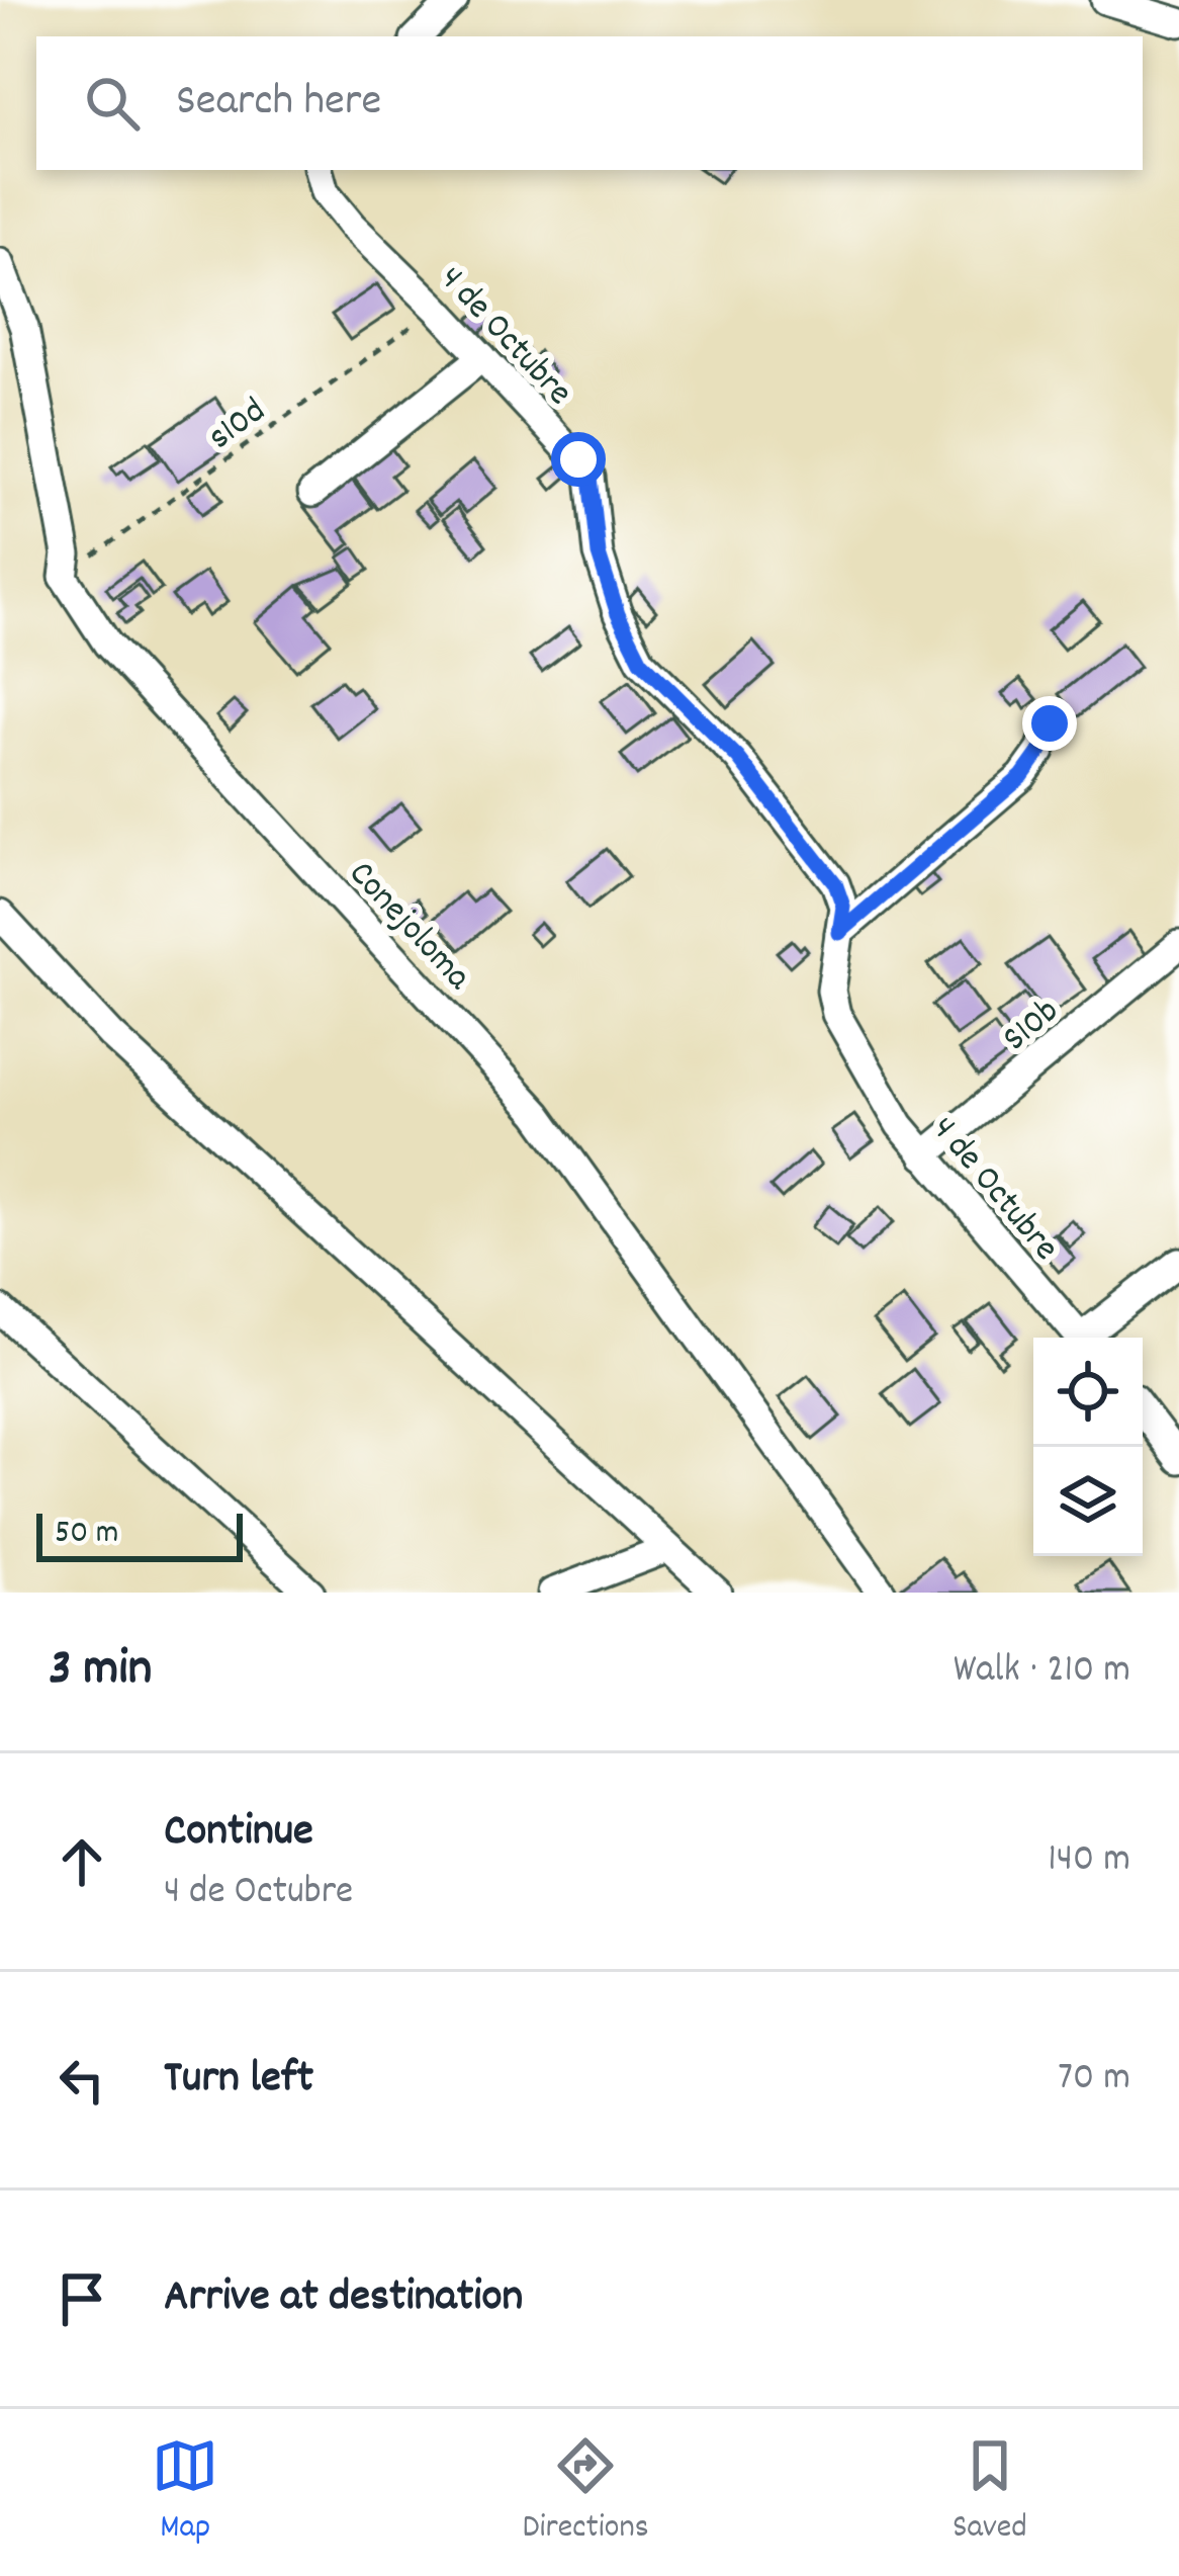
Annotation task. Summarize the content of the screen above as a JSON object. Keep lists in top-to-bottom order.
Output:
{
  "streets": {
    "street": ["4 de Octubre", "Conejoloma", "S10b"],
    "path": ["s10d"]
  },
  "crossings": [
    ["4 de Octubre", "s10d"],
    ["4 de Octubre", "S10b"],
    ["s10d", "Conejoloma"]
  ],
  "scale_bar": "50 m",
  "page": {
    "search": "Search here",
    "scale": "50 m",
    "heading": ["3 min", "Walk · 210 m"],
    "list": [
      ["Continue", "4 de Octubre", "140 m"],
      ["Turn left", "70 m"],
      "Arrive at destination"
    ],
    "nav": ["Map", "Directions", "Saved"]
  }
}
